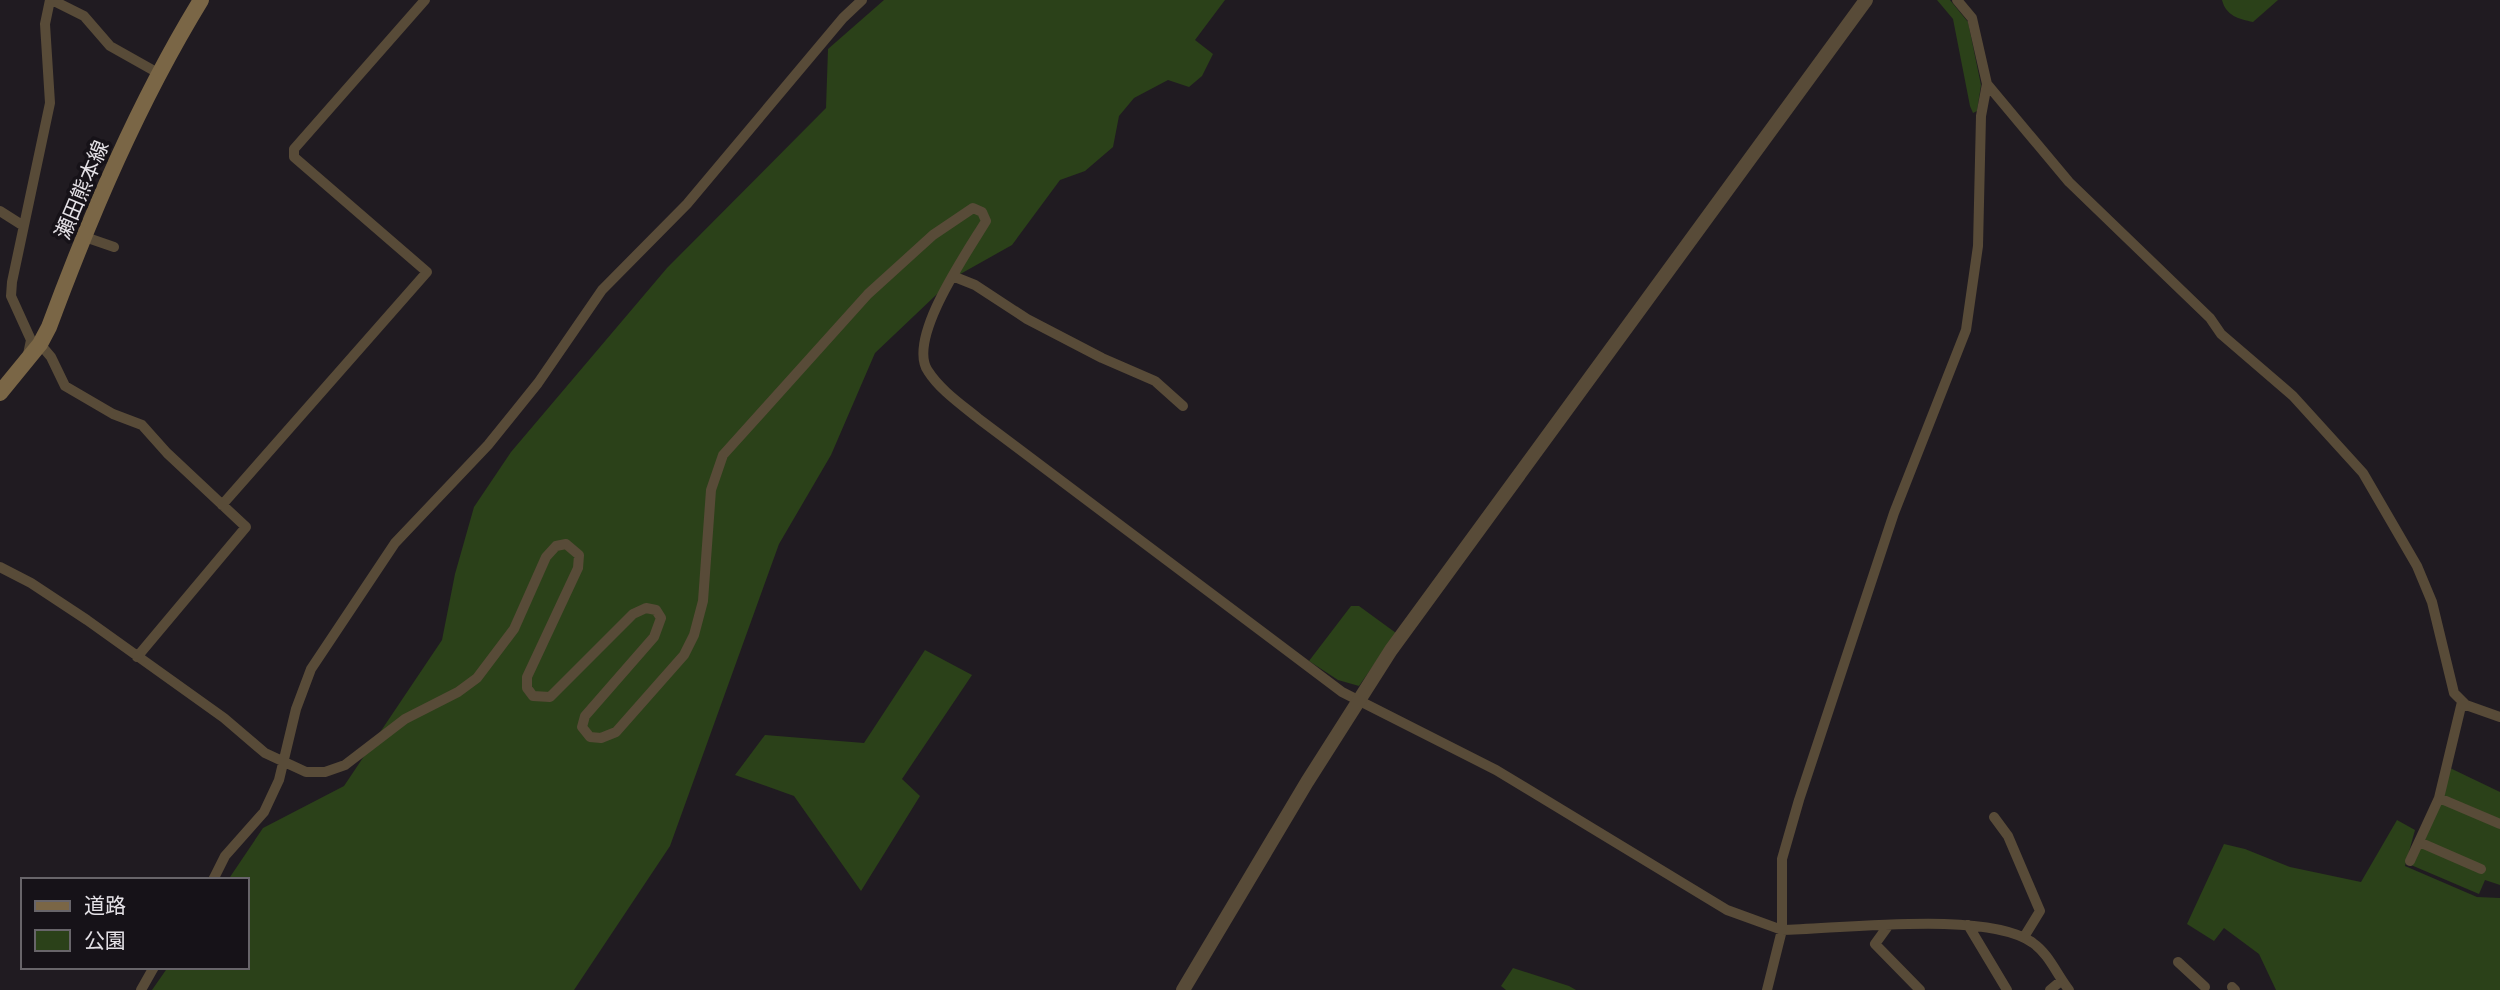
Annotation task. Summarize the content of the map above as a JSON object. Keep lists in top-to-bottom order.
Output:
{
  "streets": {
    "main road": ["瀬田熊本線"]
  },
  "legend": ["道路", "公園"]
}
